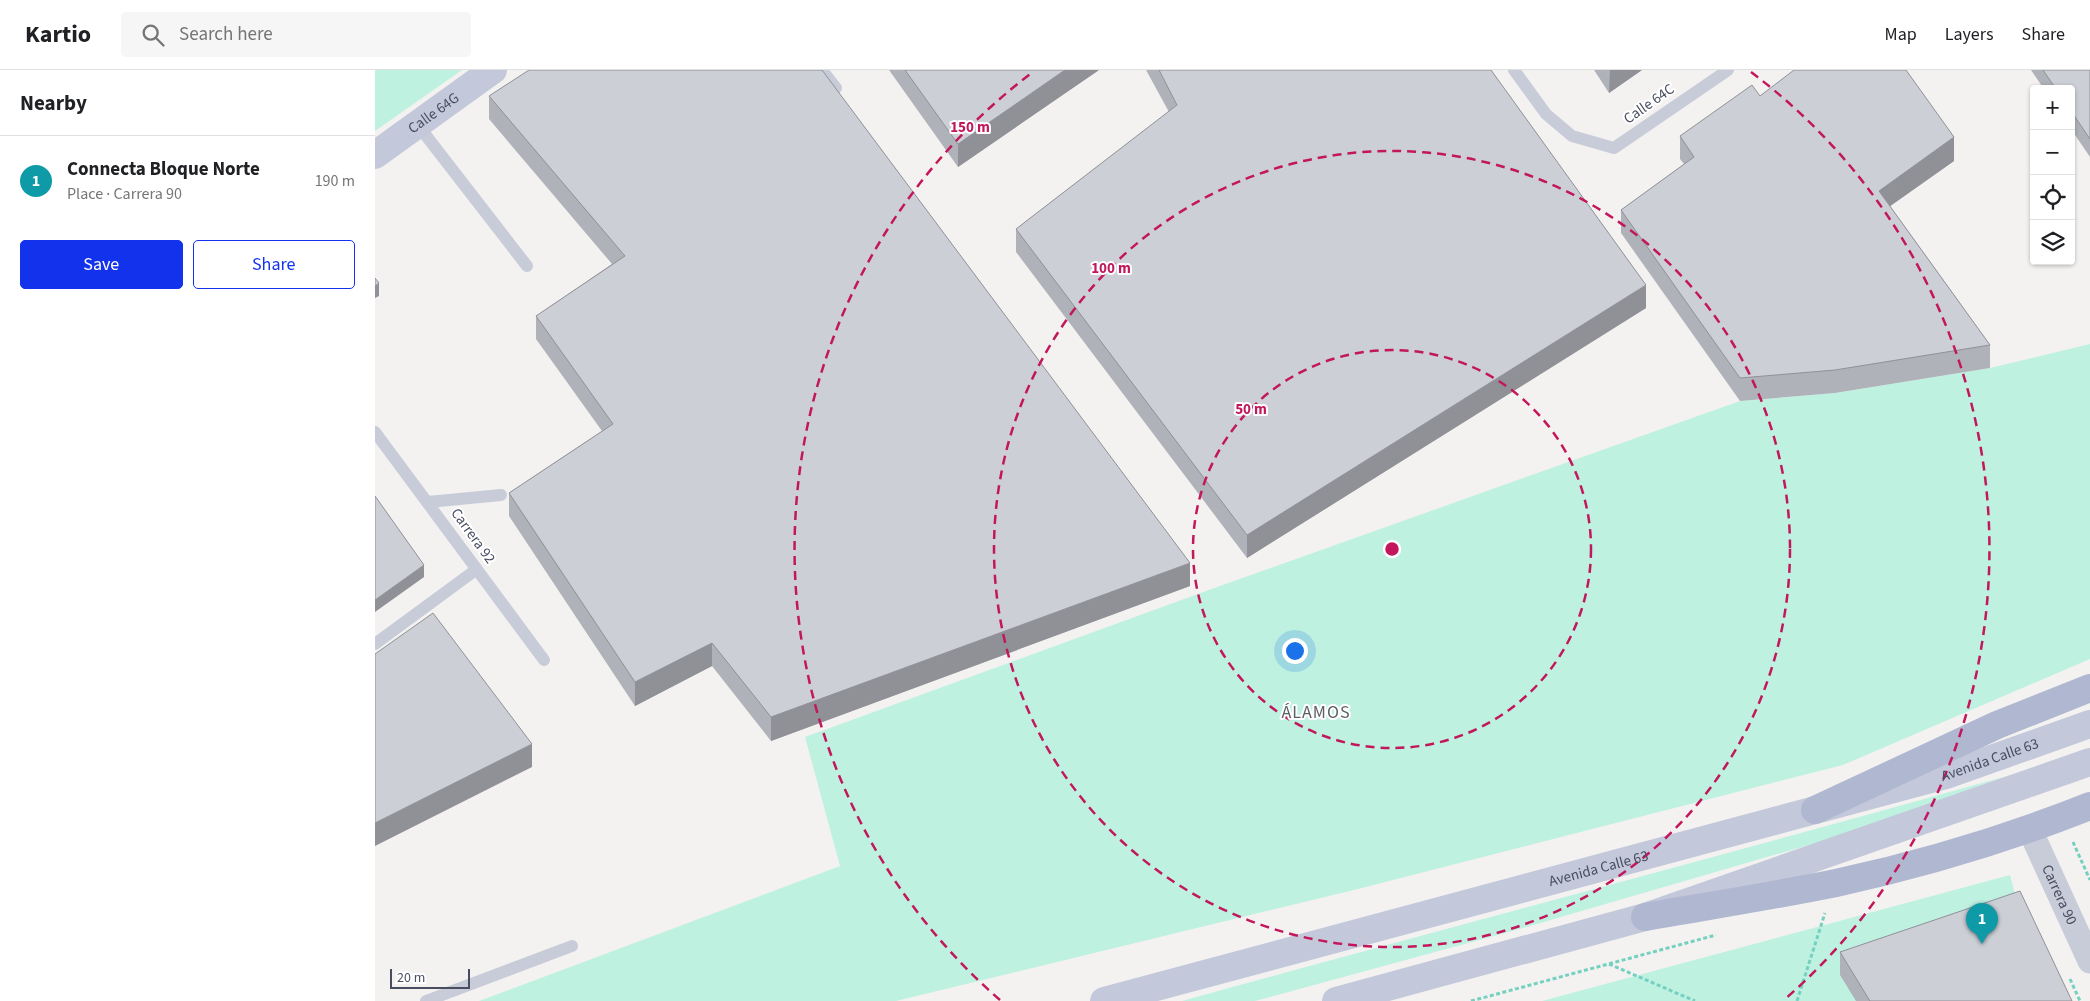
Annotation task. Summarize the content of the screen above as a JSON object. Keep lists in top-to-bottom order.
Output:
{
  "streets": {
    "main road": ["Calle 64G", "Avenida Calle 63"],
    "street": ["Carrera 90"],
    "lane": ["Calle 64C", "Carrera 92"]
  },
  "districts": ["ÁLAMOS"],
  "scale_bar": "20 m",
  "page": {
    "header": "Kartio",
    "search": "Search here",
    "nav": ["Map", "Layers", "Share"],
    "heading": "Nearby",
    "map_buttons": ["+", "−"],
    "list": [
      {
        "mark": "1",
        "name": "Connecta Bloque Norte",
        "note": "Place · Carrera 90",
        "value": "190 m"
      }
    ],
    "buttons": ["Save", "Share"],
    "pins": "1",
    "scale": "20 m"
  },
  "rings": ["150 m", "100 m", "50 m"]
}
